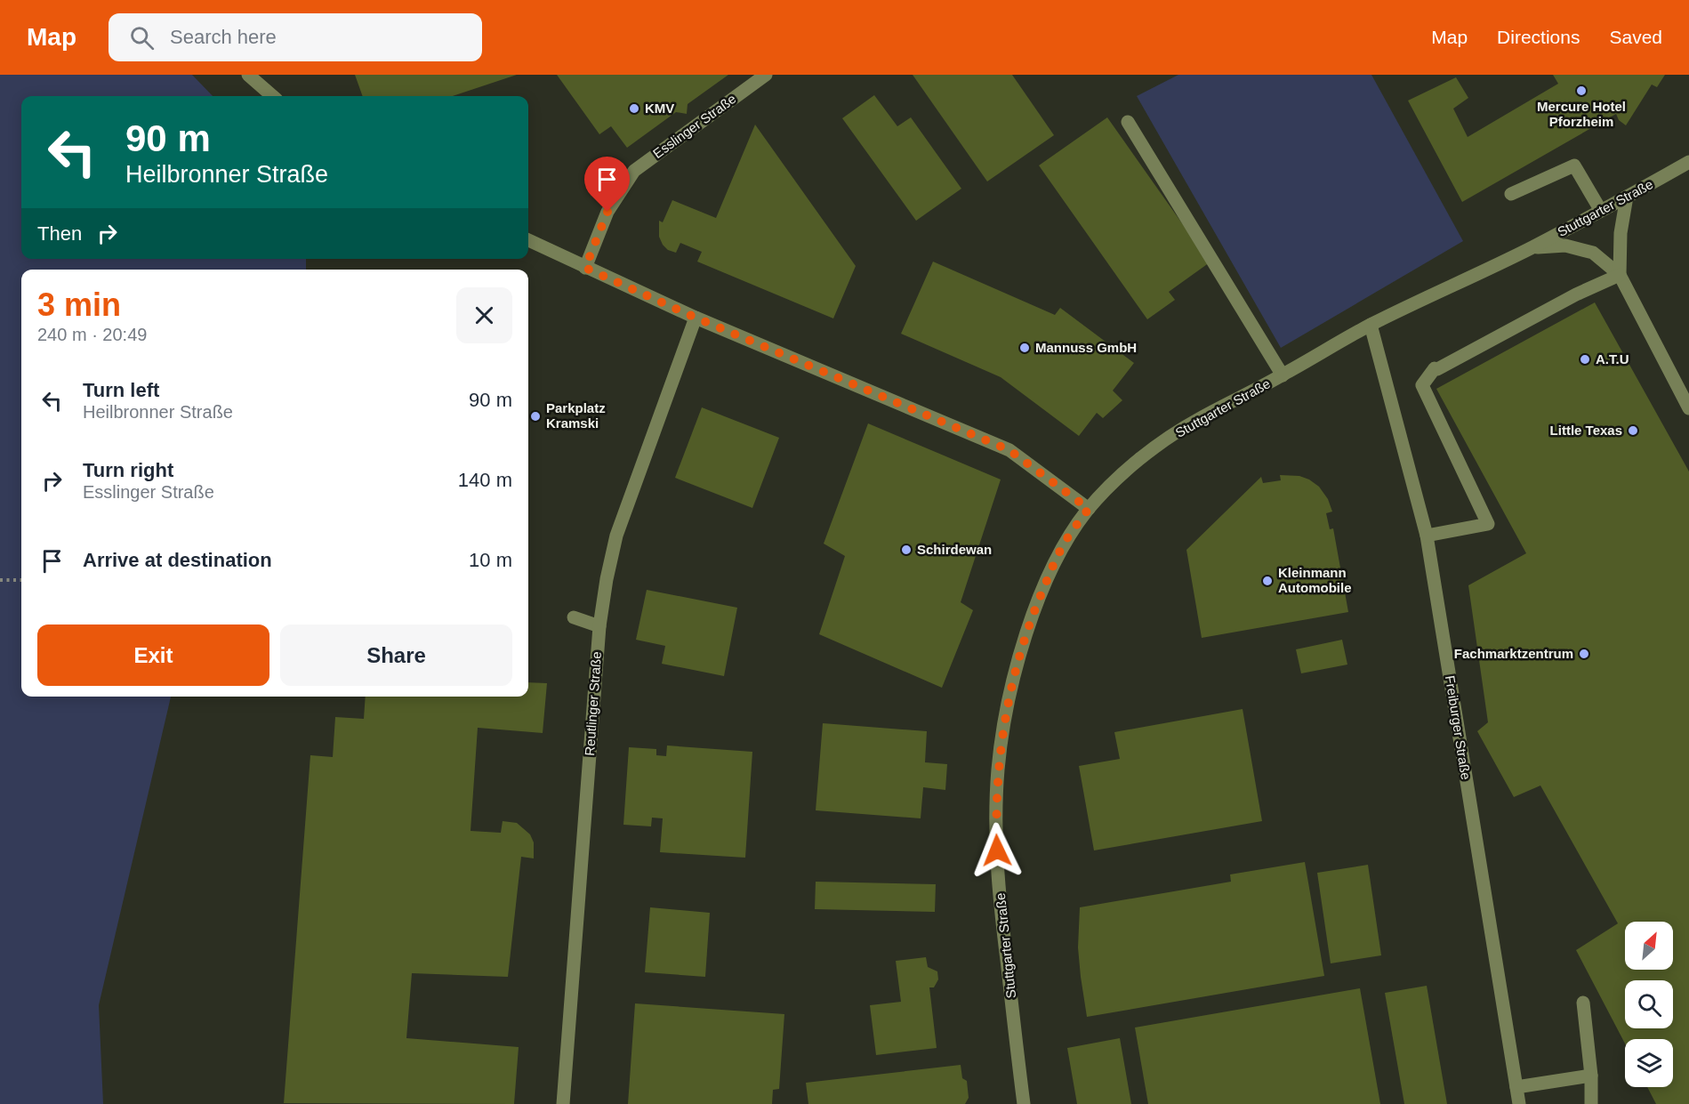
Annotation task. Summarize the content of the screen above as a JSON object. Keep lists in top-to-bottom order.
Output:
{
  "streets": {
    "street": [
      "Esslinger Straße",
      "Stuttgarter Straße",
      "Reutlinger Straße",
      "Freiburger Straße"
    ]
  },
  "crossings": [
    ["Stuttgarter Straße", "Freiburger Straße"]
  ],
  "places": [
    "Mercure Hotel Pforzheim",
    "KMV",
    "Mannuss GmbH",
    "A.T.U",
    "Parkplatz Kramski",
    "Little Texas",
    "Schirdewan",
    "Kleinmann Automobile",
    "Fachmarktzentrum"
  ],
  "north": "top right",
  "page": {
    "header": "Map",
    "search": "Search here",
    "nav": ["Map", "Directions", "Saved"],
    "turn": ["90 m", "Heilbronner Straße"],
    "then": "Then",
    "heading": ["3 min", "240 m · 20:49"],
    "list": [
      {
        "name": "Turn left",
        "note": "Heilbronner Straße",
        "value": "90 m"
      },
      {
        "name": "Turn right",
        "note": "Esslinger Straße",
        "value": "140 m"
      },
      {
        "name": "Arrive at destination",
        "value": "10 m"
      }
    ],
    "buttons": ["Exit", "Share"]
  }
}
